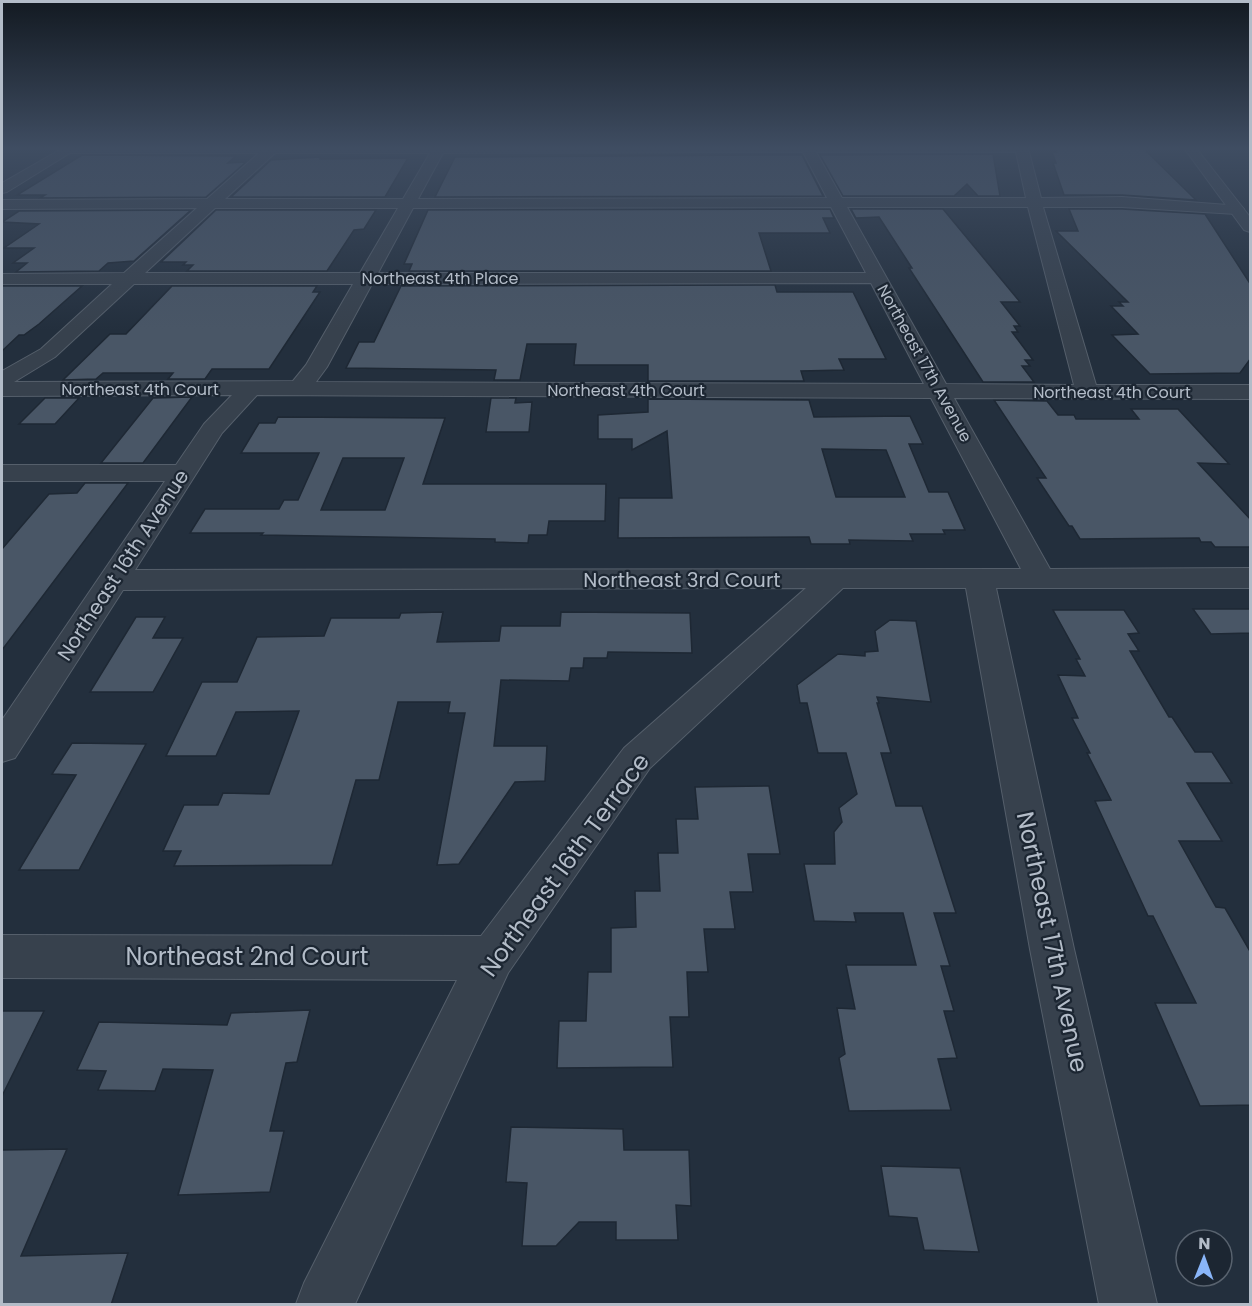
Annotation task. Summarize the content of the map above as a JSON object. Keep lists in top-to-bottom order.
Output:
{
  "streets": {
    "street": [
      "Northeast 4th Place",
      "Northeast 17th Avenue",
      "Northeast 4th Court",
      "Northeast 16th Avenue",
      "Northeast 3rd Court",
      "Northeast 16th Terrace",
      "Northeast 2nd Court"
    ]
  },
  "crossings": [
    ["Northeast 4th Place", "Northeast 17th Avenue"],
    ["Northeast 17th Avenue", "Northeast 4th Court"],
    ["Northeast 17th Avenue", "Northeast 3rd Court"],
    ["Northeast 4th Court", "Northeast 16th Avenue"],
    ["Northeast 16th Avenue", "Northeast 3rd Court"],
    ["Northeast 3rd Court", "Northeast 16th Terrace"],
    ["Northeast 16th Terrace", "Northeast 2nd Court"]
  ],
  "north": "top"
}
